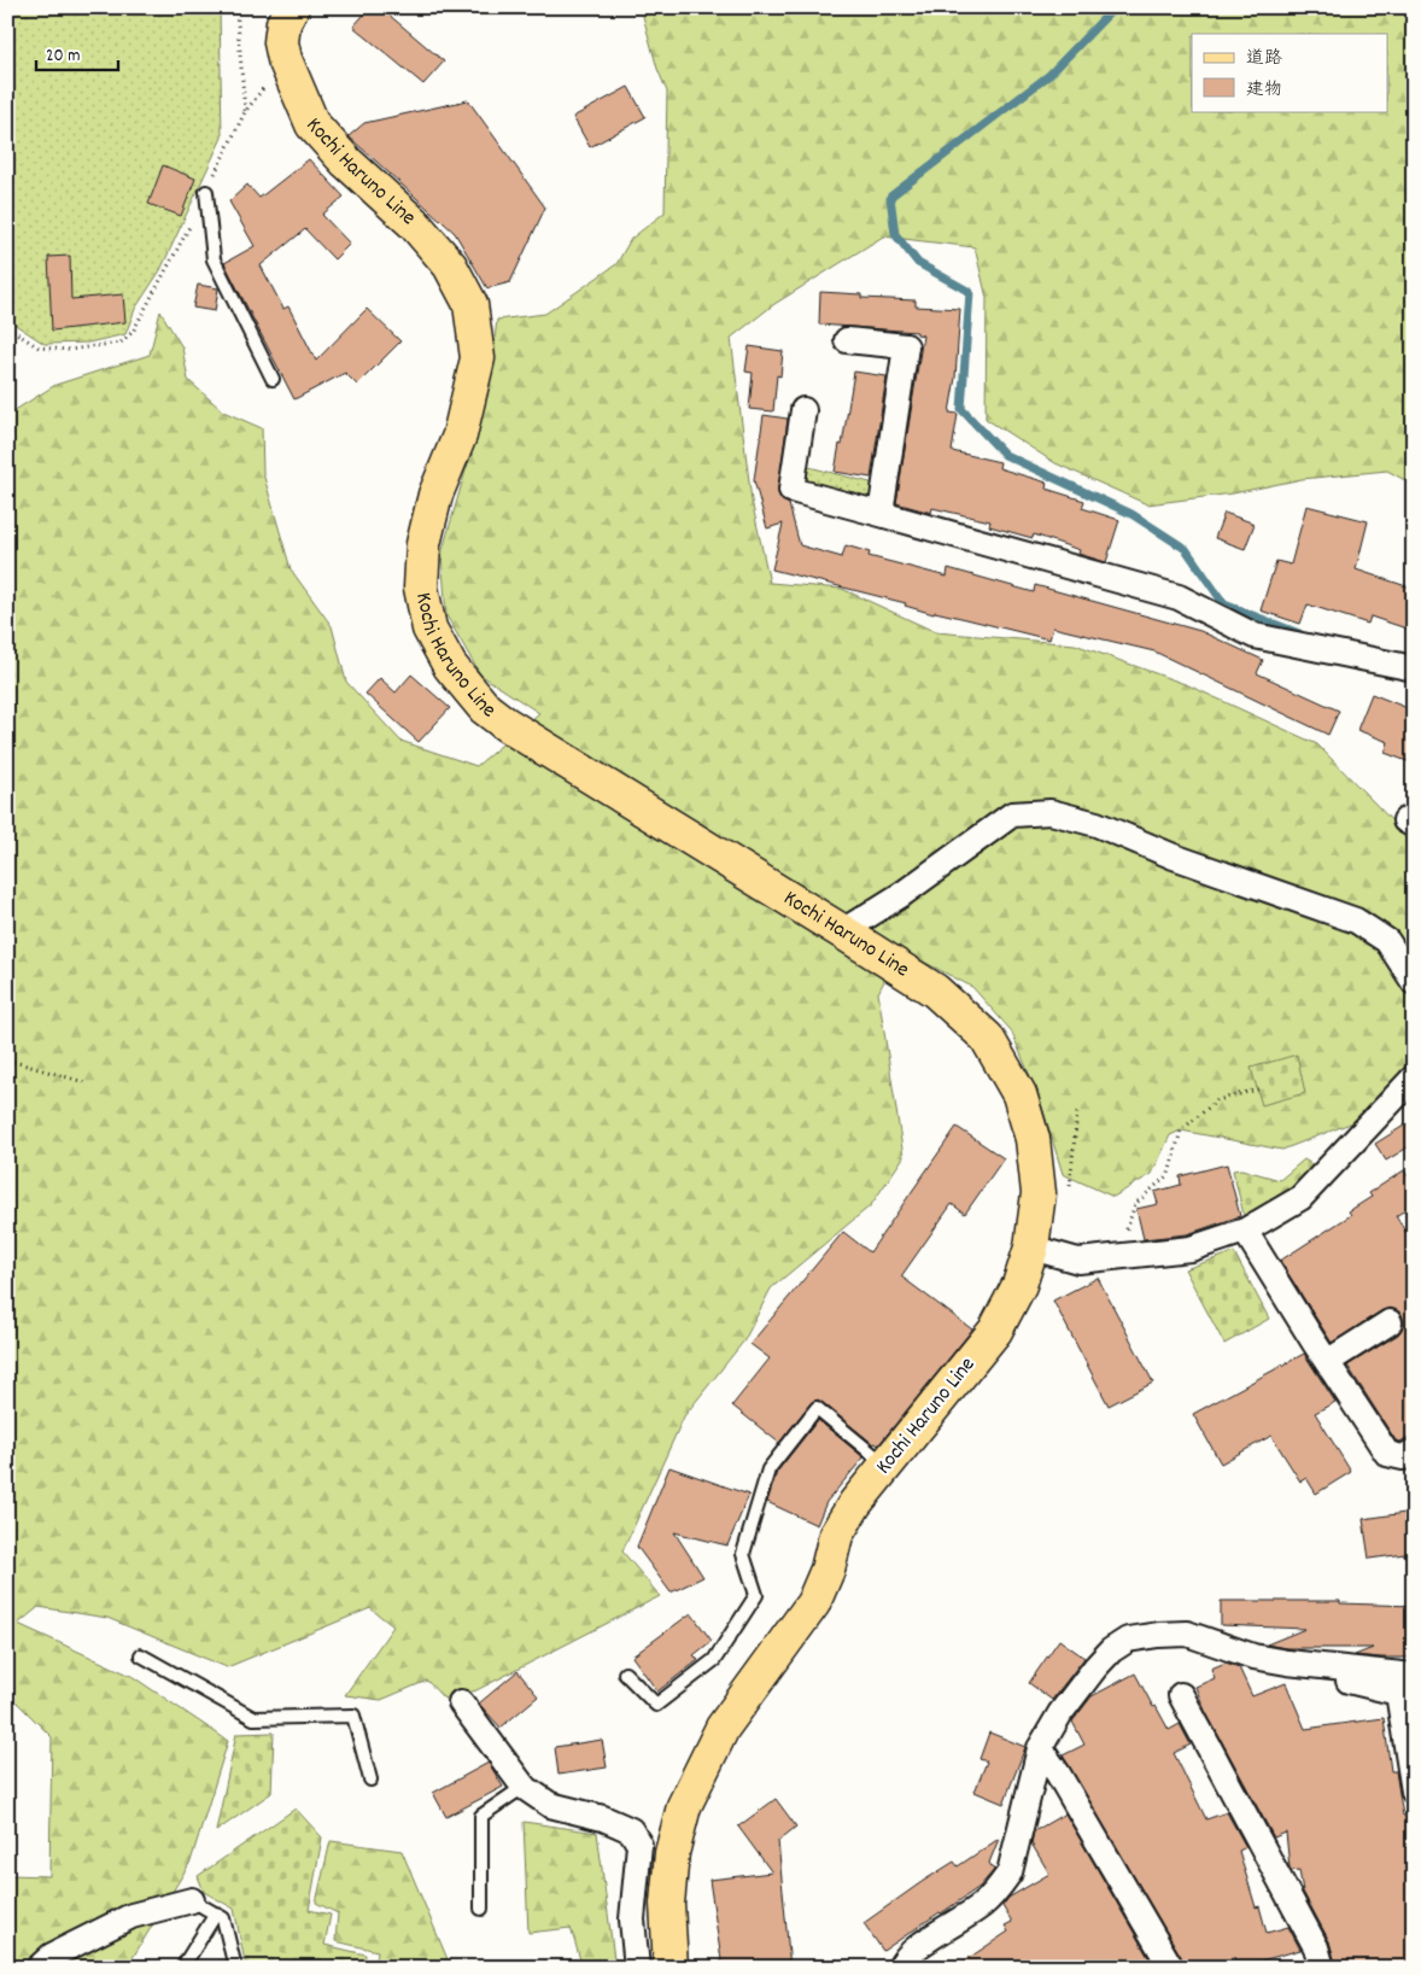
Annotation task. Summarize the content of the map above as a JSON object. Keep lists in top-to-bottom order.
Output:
{
  "streets": {
    "main road": ["Kochi Haruno Line"]
  },
  "legend": ["道路", "建物"],
  "scale_bar": "20 m"
}
